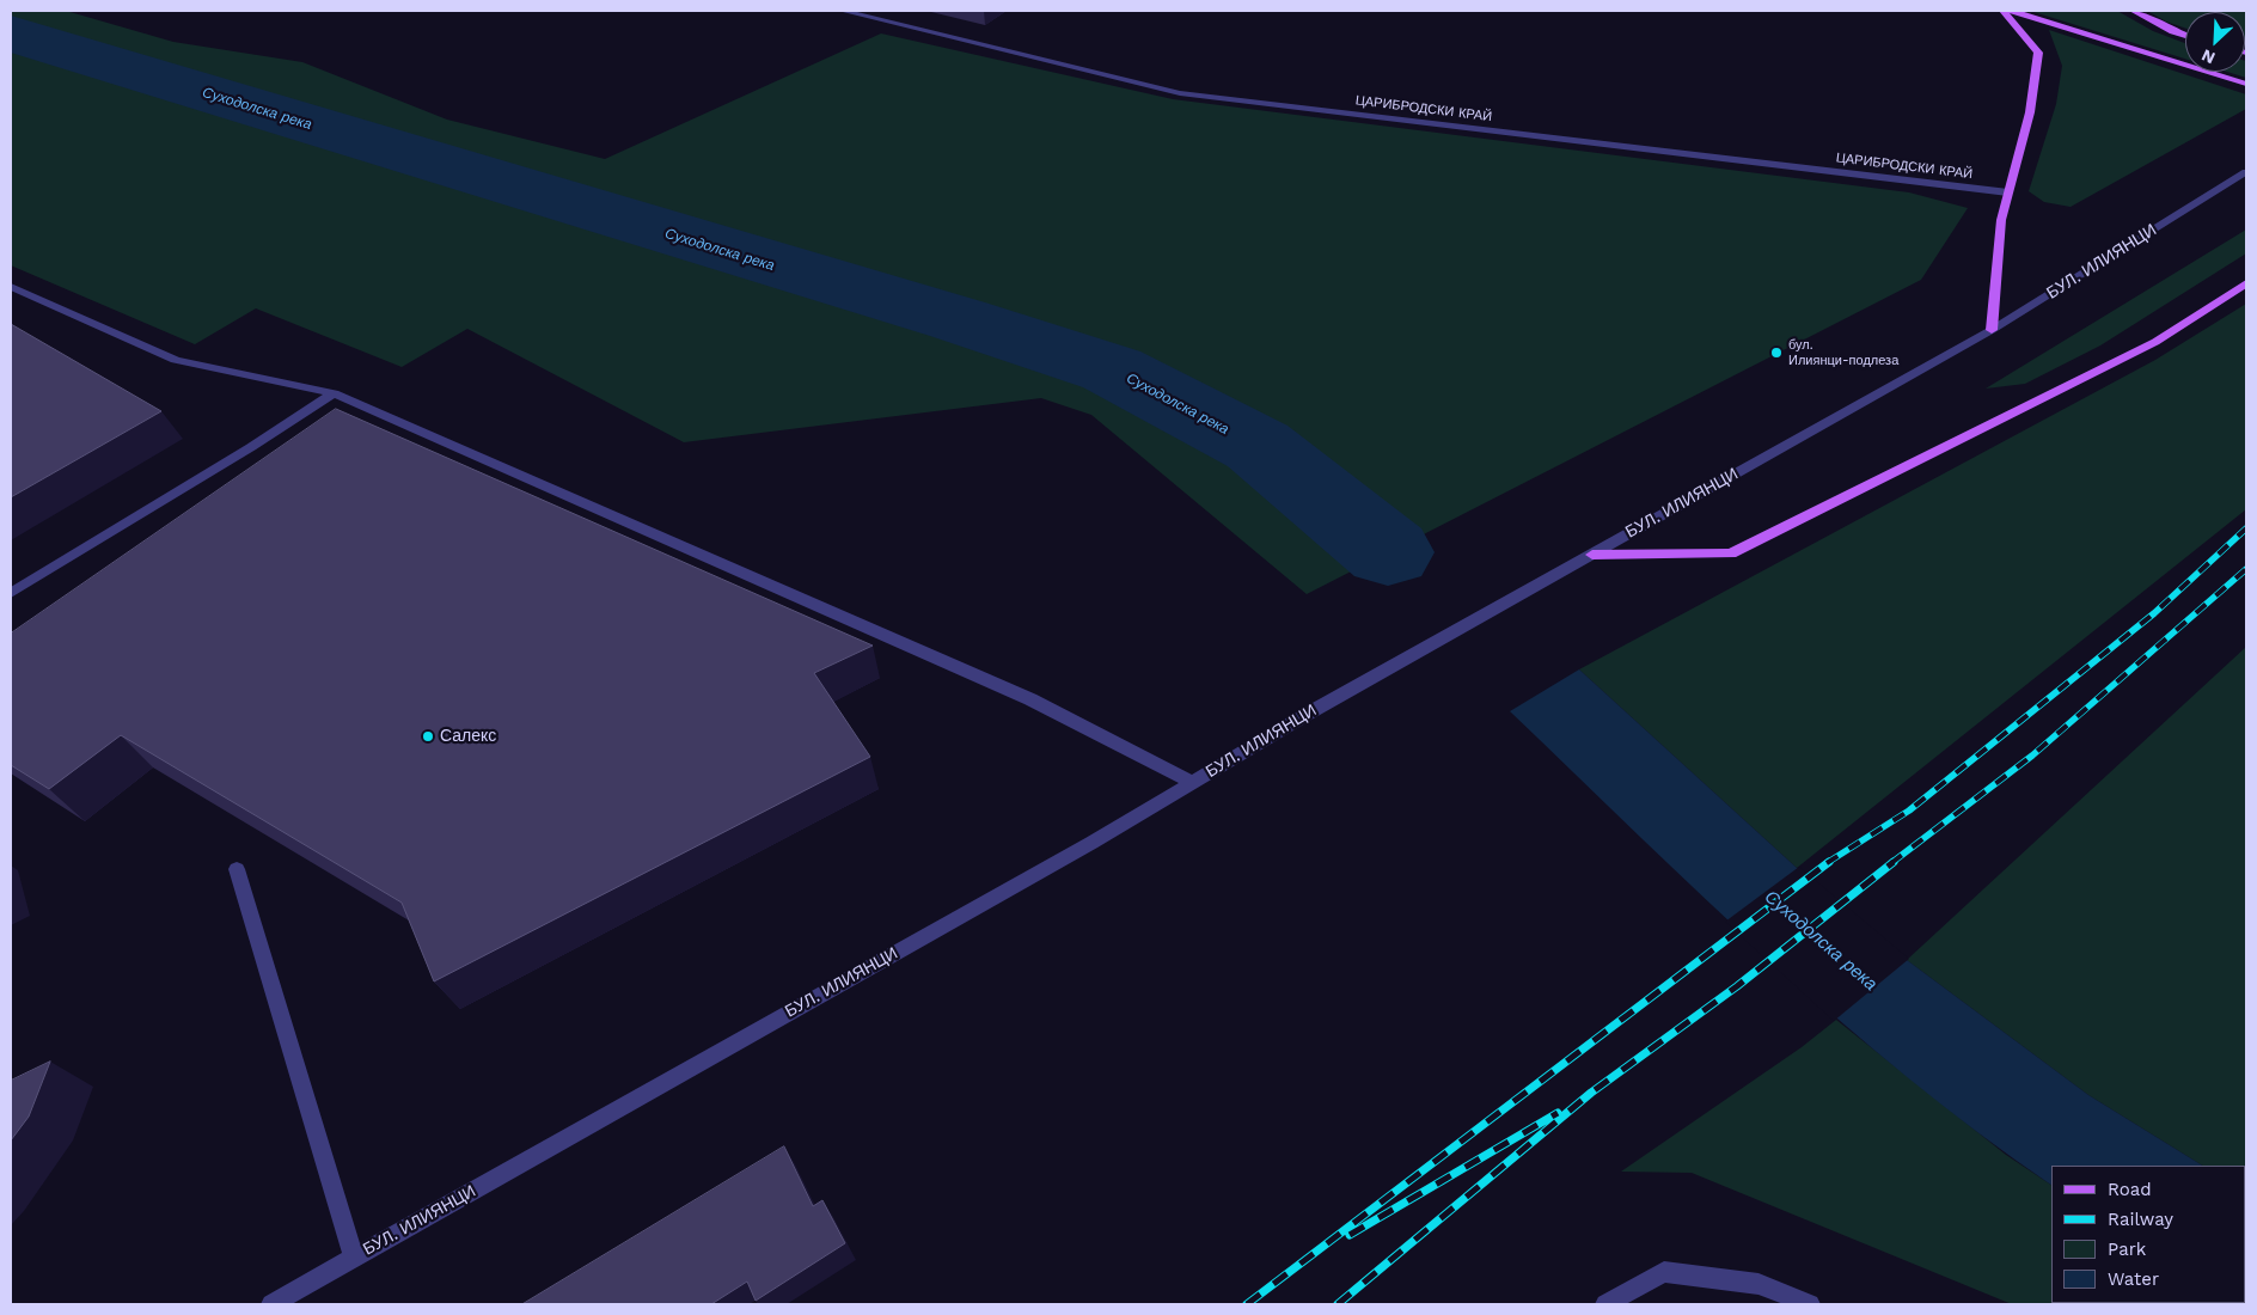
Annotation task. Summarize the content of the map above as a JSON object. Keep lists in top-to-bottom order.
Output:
{
  "streets": {
    "street": ["ЦАРИБРОДСКИ КРАЙ", "БУЛ. ИЛИЯНЦИ"]
  },
  "water": ["Суходолска река"],
  "places": ["бул. Илиянци-подлеза", "Салекс"],
  "legend": [
    "Road",
    "Railway",
    "Park",
    "Water"
  ],
  "north": "bottom left"
}
